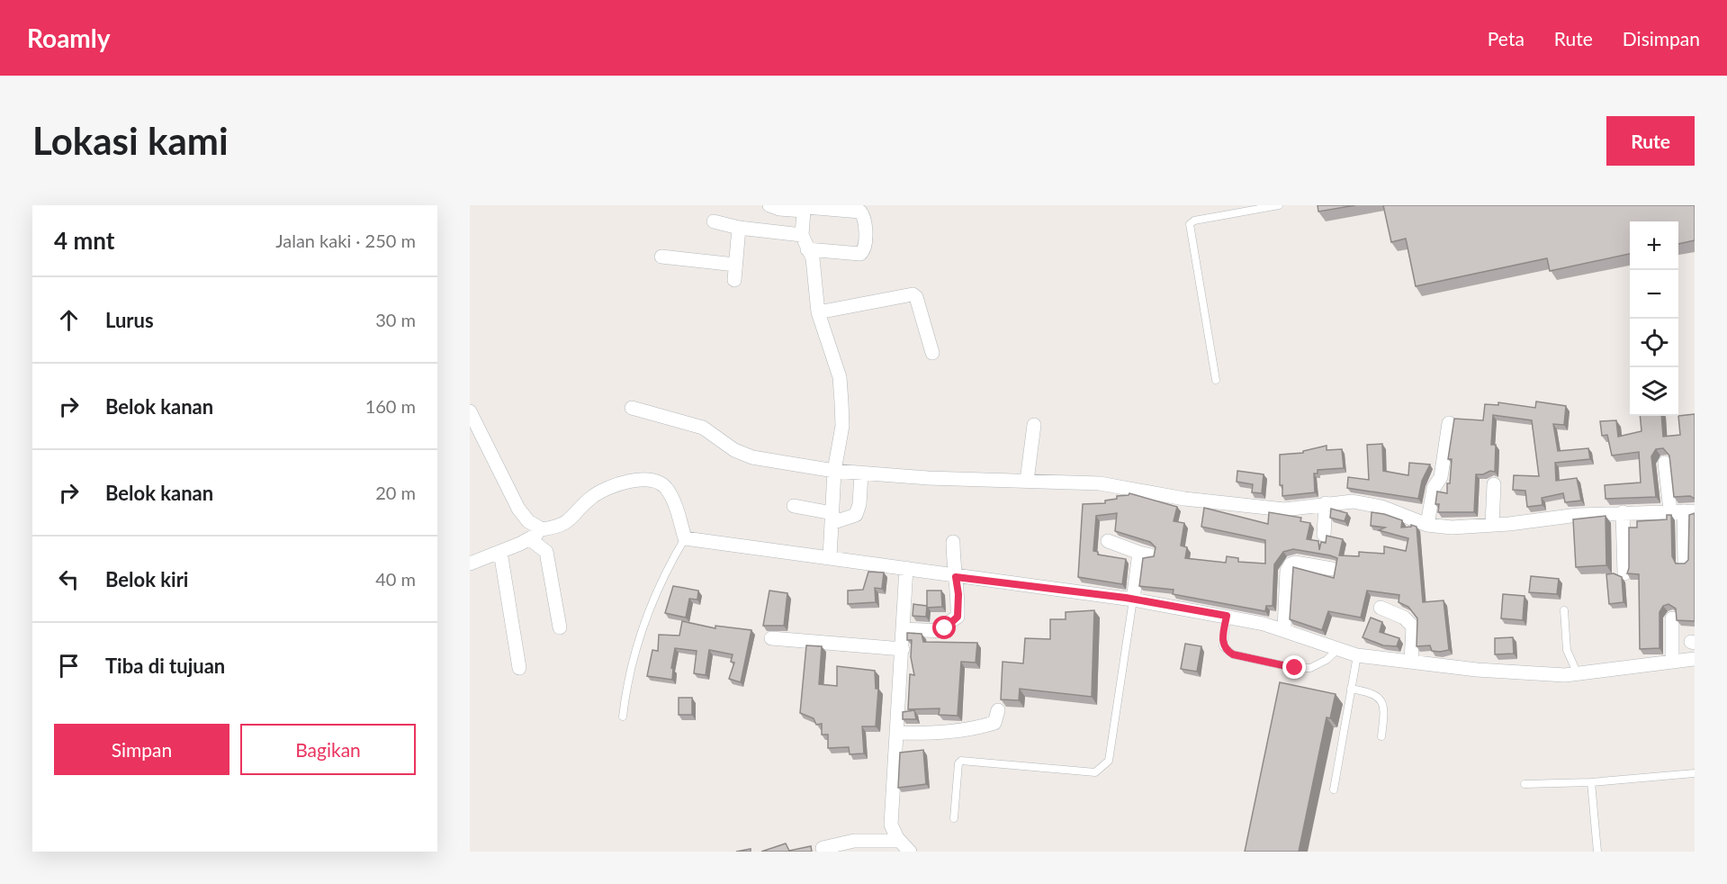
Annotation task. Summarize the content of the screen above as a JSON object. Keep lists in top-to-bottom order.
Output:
{
  "page": {
    "header": "Roamly",
    "nav": ["Peta", "Rute", "Disimpan"],
    "buttons": [
      "Rute",
      ["Simpan", "Bagikan"]
    ],
    "title": "Lokasi kami",
    "heading": ["4 mnt", "Jalan kaki · 250 m"],
    "map_buttons": ["+", "−"],
    "list": [
      ["Lurus", "30 m"],
      ["Belok kanan", "160 m"],
      ["Belok kanan", "20 m"],
      ["Belok kiri", "40 m"],
      "Tiba di tujuan"
    ]
  }
}
